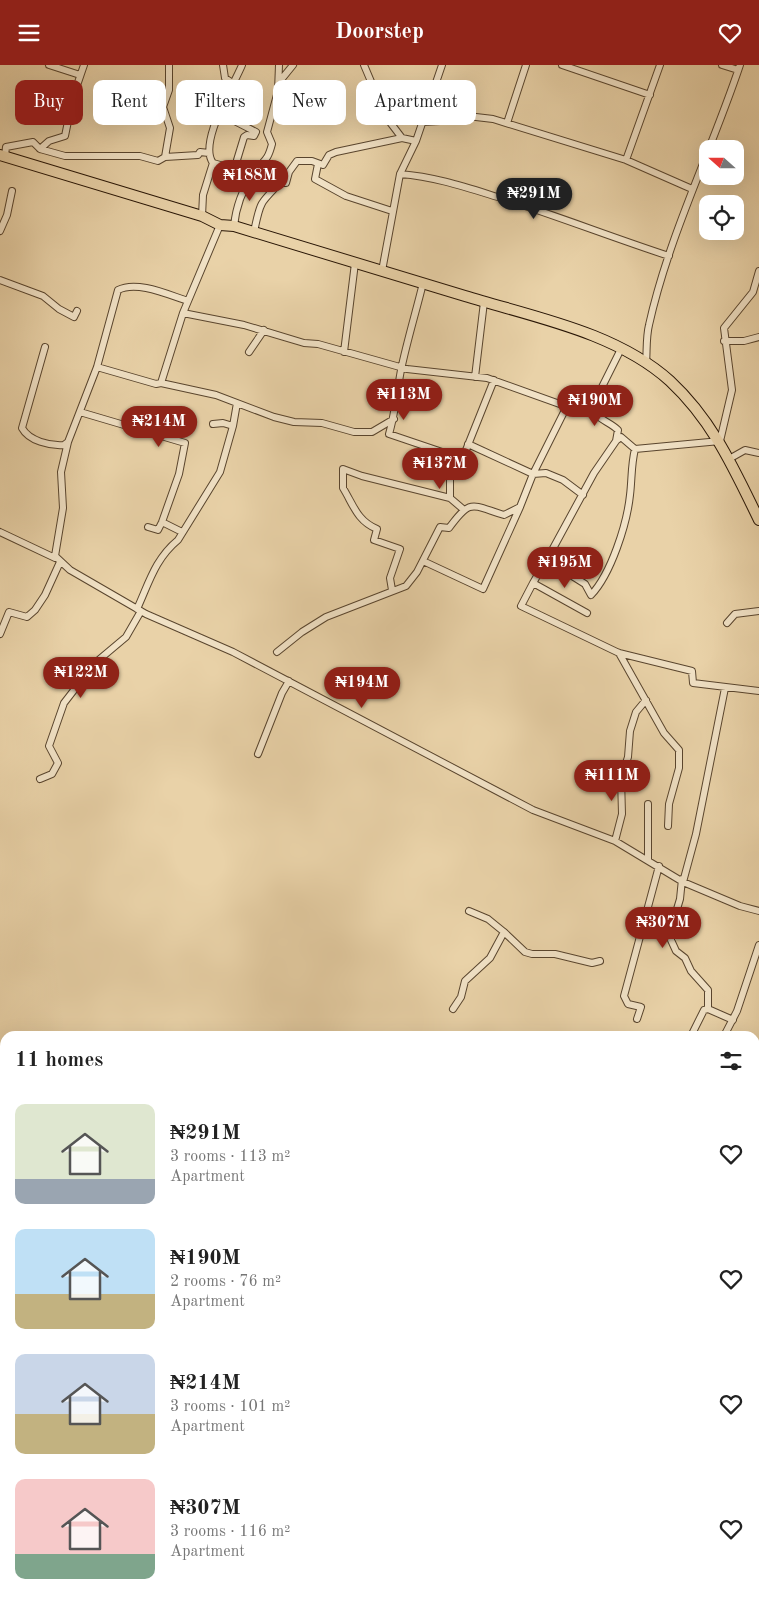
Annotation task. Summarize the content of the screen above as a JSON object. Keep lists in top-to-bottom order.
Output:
{
  "north": "left",
  "page": {
    "header": "Doorstep",
    "chip": [
      "Buy",
      "Rent",
      "Filters",
      "New",
      "Apartment"
    ],
    "price": [
      "₦188M",
      "₦291M",
      "₦113M",
      "₦190M",
      "₦214M",
      "₦137M",
      "₦195M",
      "₦122M",
      "₦194M",
      "₦111M",
      "₦307M"
    ],
    "heading": "11 homes",
    "list": [
      {
        "name": "₦291M",
        "note": "3 rooms · 113 m² · Apartment"
      },
      {
        "name": "₦190M",
        "note": "2 rooms · 76 m² · Apartment"
      },
      {
        "name": "₦214M",
        "note": "3 rooms · 101 m² · Apartment"
      },
      {
        "name": "₦307M",
        "note": "3 rooms · 116 m² · Apartment"
      }
    ]
  }
}
